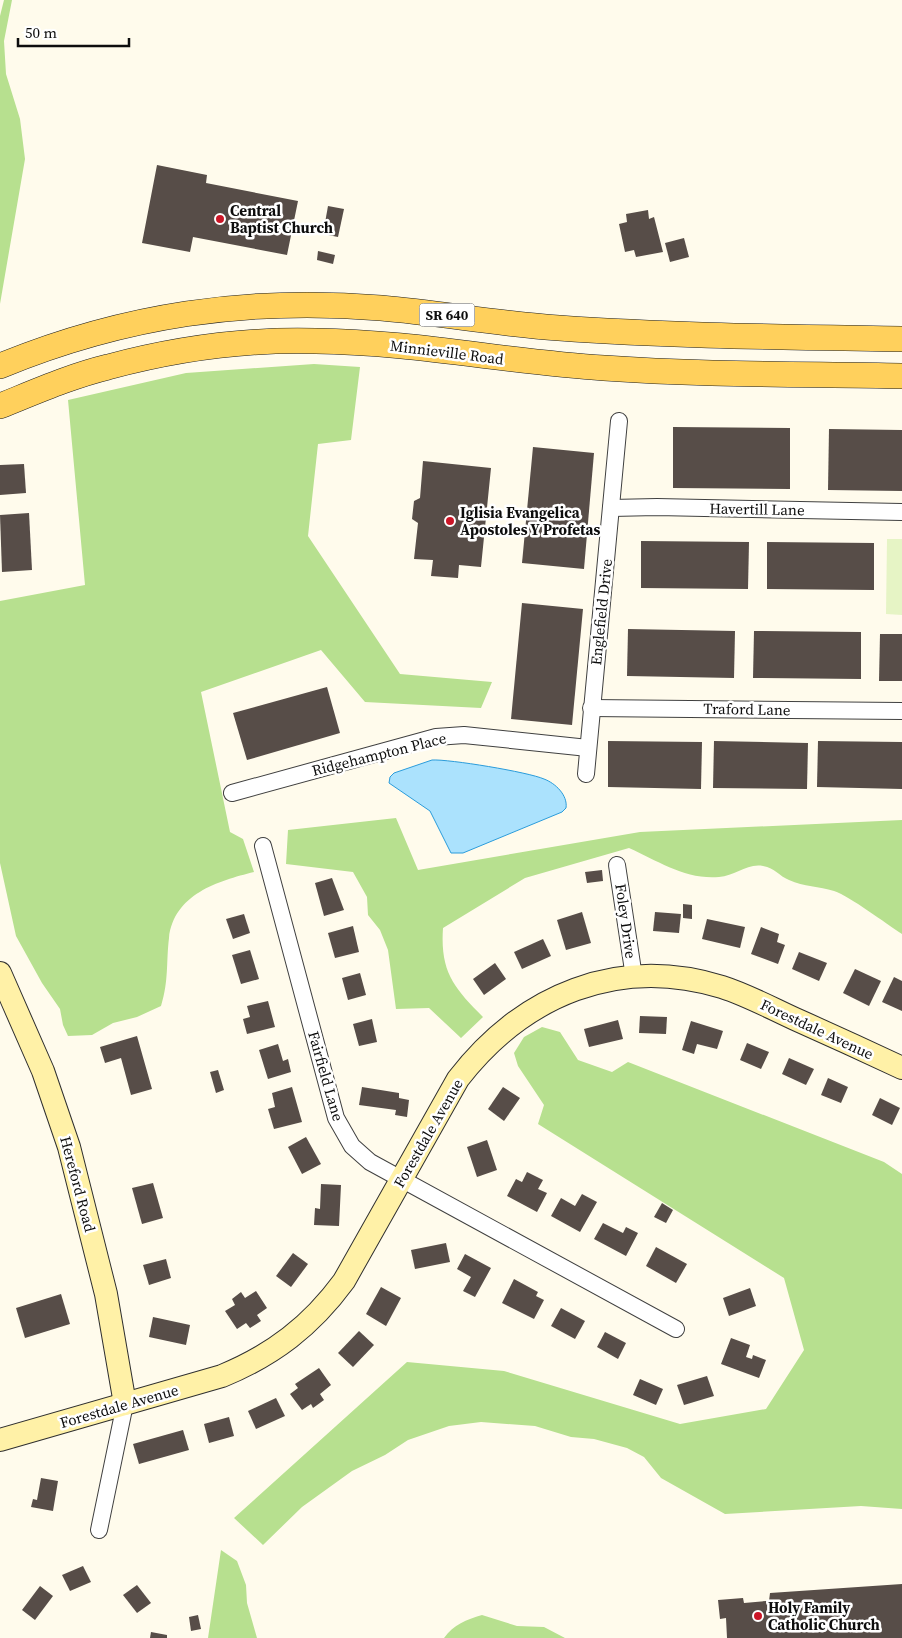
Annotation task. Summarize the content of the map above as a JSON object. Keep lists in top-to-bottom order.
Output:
{
  "streets": {
    "main road": ["SR 640", "Minnieville Road"],
    "street": [
      "Havertill Lane",
      "Englefield Drive",
      "Traford Lane",
      "Ridgehampton Place",
      "Foley Drive",
      "Forestdale Avenue",
      "Fairfield Lane",
      "Hereford Road"
    ]
  },
  "crossings": [
    ["Havertill Lane", "Englefield Drive"],
    ["Englefield Drive", "Traford Lane"],
    ["Englefield Drive", "Ridgehampton Place"],
    ["Foley Drive", "Forestdale Avenue"],
    ["Forestdale Avenue", "Fairfield Lane"],
    ["Forestdale Avenue", "Hereford Road"]
  ],
  "places": ["Central Baptist Church", "Iglisia Evangelica Apostoles Y Profetas", "Holy Family Catholic Church"],
  "scale_bar": "50 m"
}
